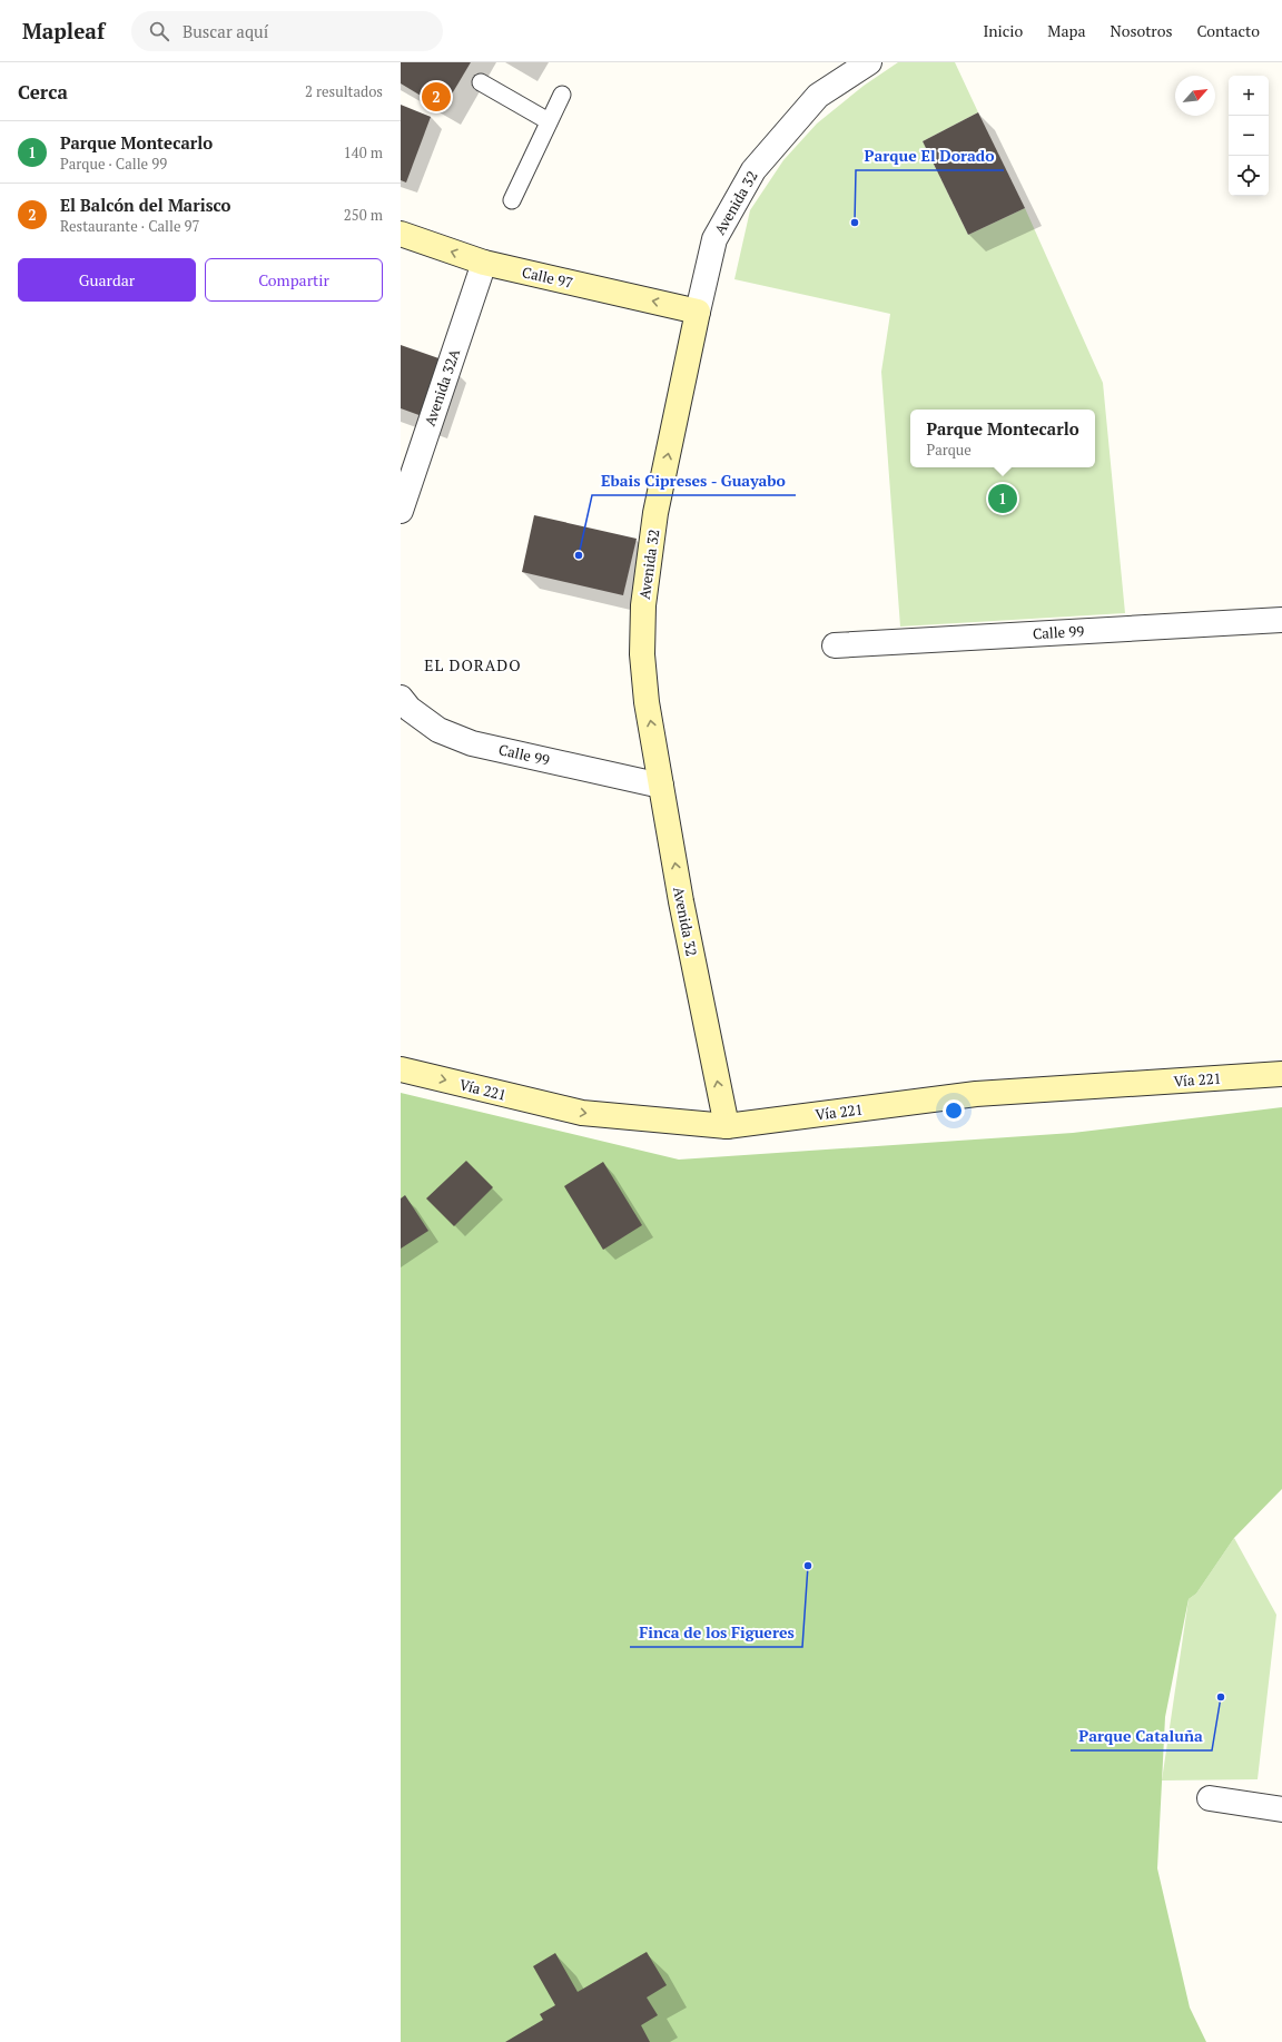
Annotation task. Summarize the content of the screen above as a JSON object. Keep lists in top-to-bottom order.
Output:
{
  "streets": {
    "street": [
      "Avenida 32",
      "Calle 97",
      "Avenida 32A",
      "Calle 99",
      "Vía 221"
    ]
  },
  "crossings": [
    ["Avenida 32", "Calle 97"],
    ["Avenida 32", "Calle 99"],
    ["Avenida 32", "Vía 221"],
    ["Calle 97", "Avenida 32A"]
  ],
  "one_way": ["Avenida 32", "Calle 97", "Vía 221"],
  "districts": ["EL DORADO"],
  "places": [
    "Parque El Dorado",
    "Ebais Cipreses - Guayabo",
    "Finca de los Figueres",
    "Parque Cataluña"
  ],
  "north": "top right",
  "page": {
    "header": "Mapleaf",
    "search": "Buscar aquí",
    "nav": [
      "Inicio",
      "Mapa",
      "Nosotros",
      "Contacto"
    ],
    "heading": ["Cerca", "2 resultados"],
    "map_buttons": ["+", "−"],
    "pins": ["2", "1"],
    "list": [
      {
        "mark": "1",
        "name": "Parque Montecarlo",
        "note": "Parque · Calle 99",
        "value": "140 m"
      },
      {
        "mark": "2",
        "name": "El Balcón del Marisco",
        "note": "Restaurante · Calle 97",
        "value": "250 m"
      }
    ],
    "buttons": ["Guardar", "Compartir"],
    "popup": ["Parque Montecarlo", "Parque"]
  }
}
